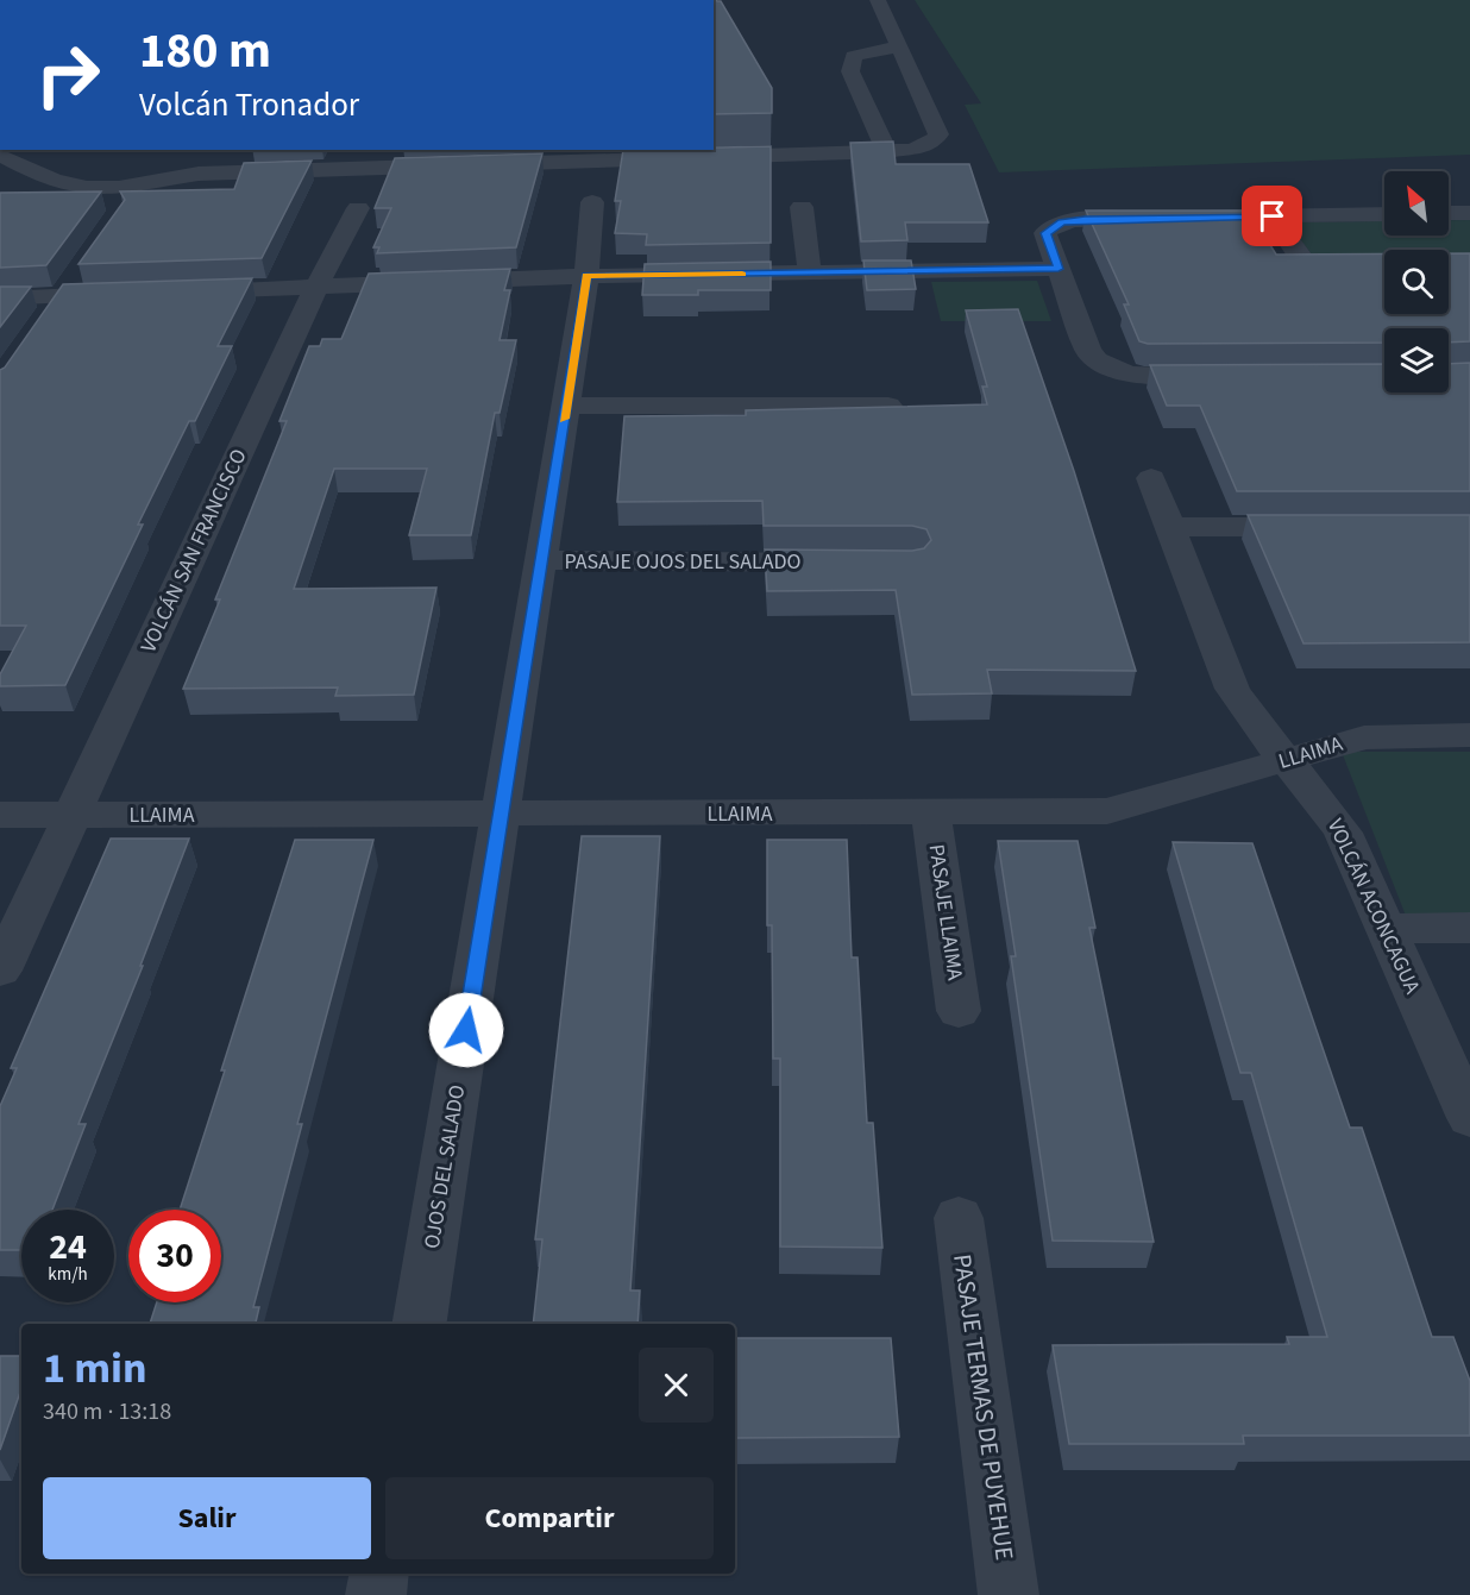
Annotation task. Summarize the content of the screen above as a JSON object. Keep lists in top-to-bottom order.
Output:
{
  "streets": {
    "street": [
      "VOLCÁN SAN FRANCISCO",
      "PASAJE OJOS DEL SALADO",
      "LLAIMA",
      "VOLCÁN ACONCAGUA",
      "PASAJE LLAIMA",
      "OJOS DEL SALADO",
      "PASAJE TERMAS DE PUYEHUE"
    ]
  },
  "crossings": [
    ["VOLCÁN SAN FRANCISCO", "LLAIMA"],
    ["PASAJE OJOS DEL SALADO", "OJOS DEL SALADO"],
    ["LLAIMA", "VOLCÁN ACONCAGUA"],
    ["LLAIMA", "PASAJE LLAIMA"],
    ["LLAIMA", "OJOS DEL SALADO"]
  ],
  "north": "top left",
  "page": {
    "turn": ["180 m", "Volcán Tronador"],
    "speed": "24 km/h",
    "limit": "30",
    "heading": ["1 min", "340 m · 13:18"],
    "buttons": ["Salir", "Compartir"]
  }
}
